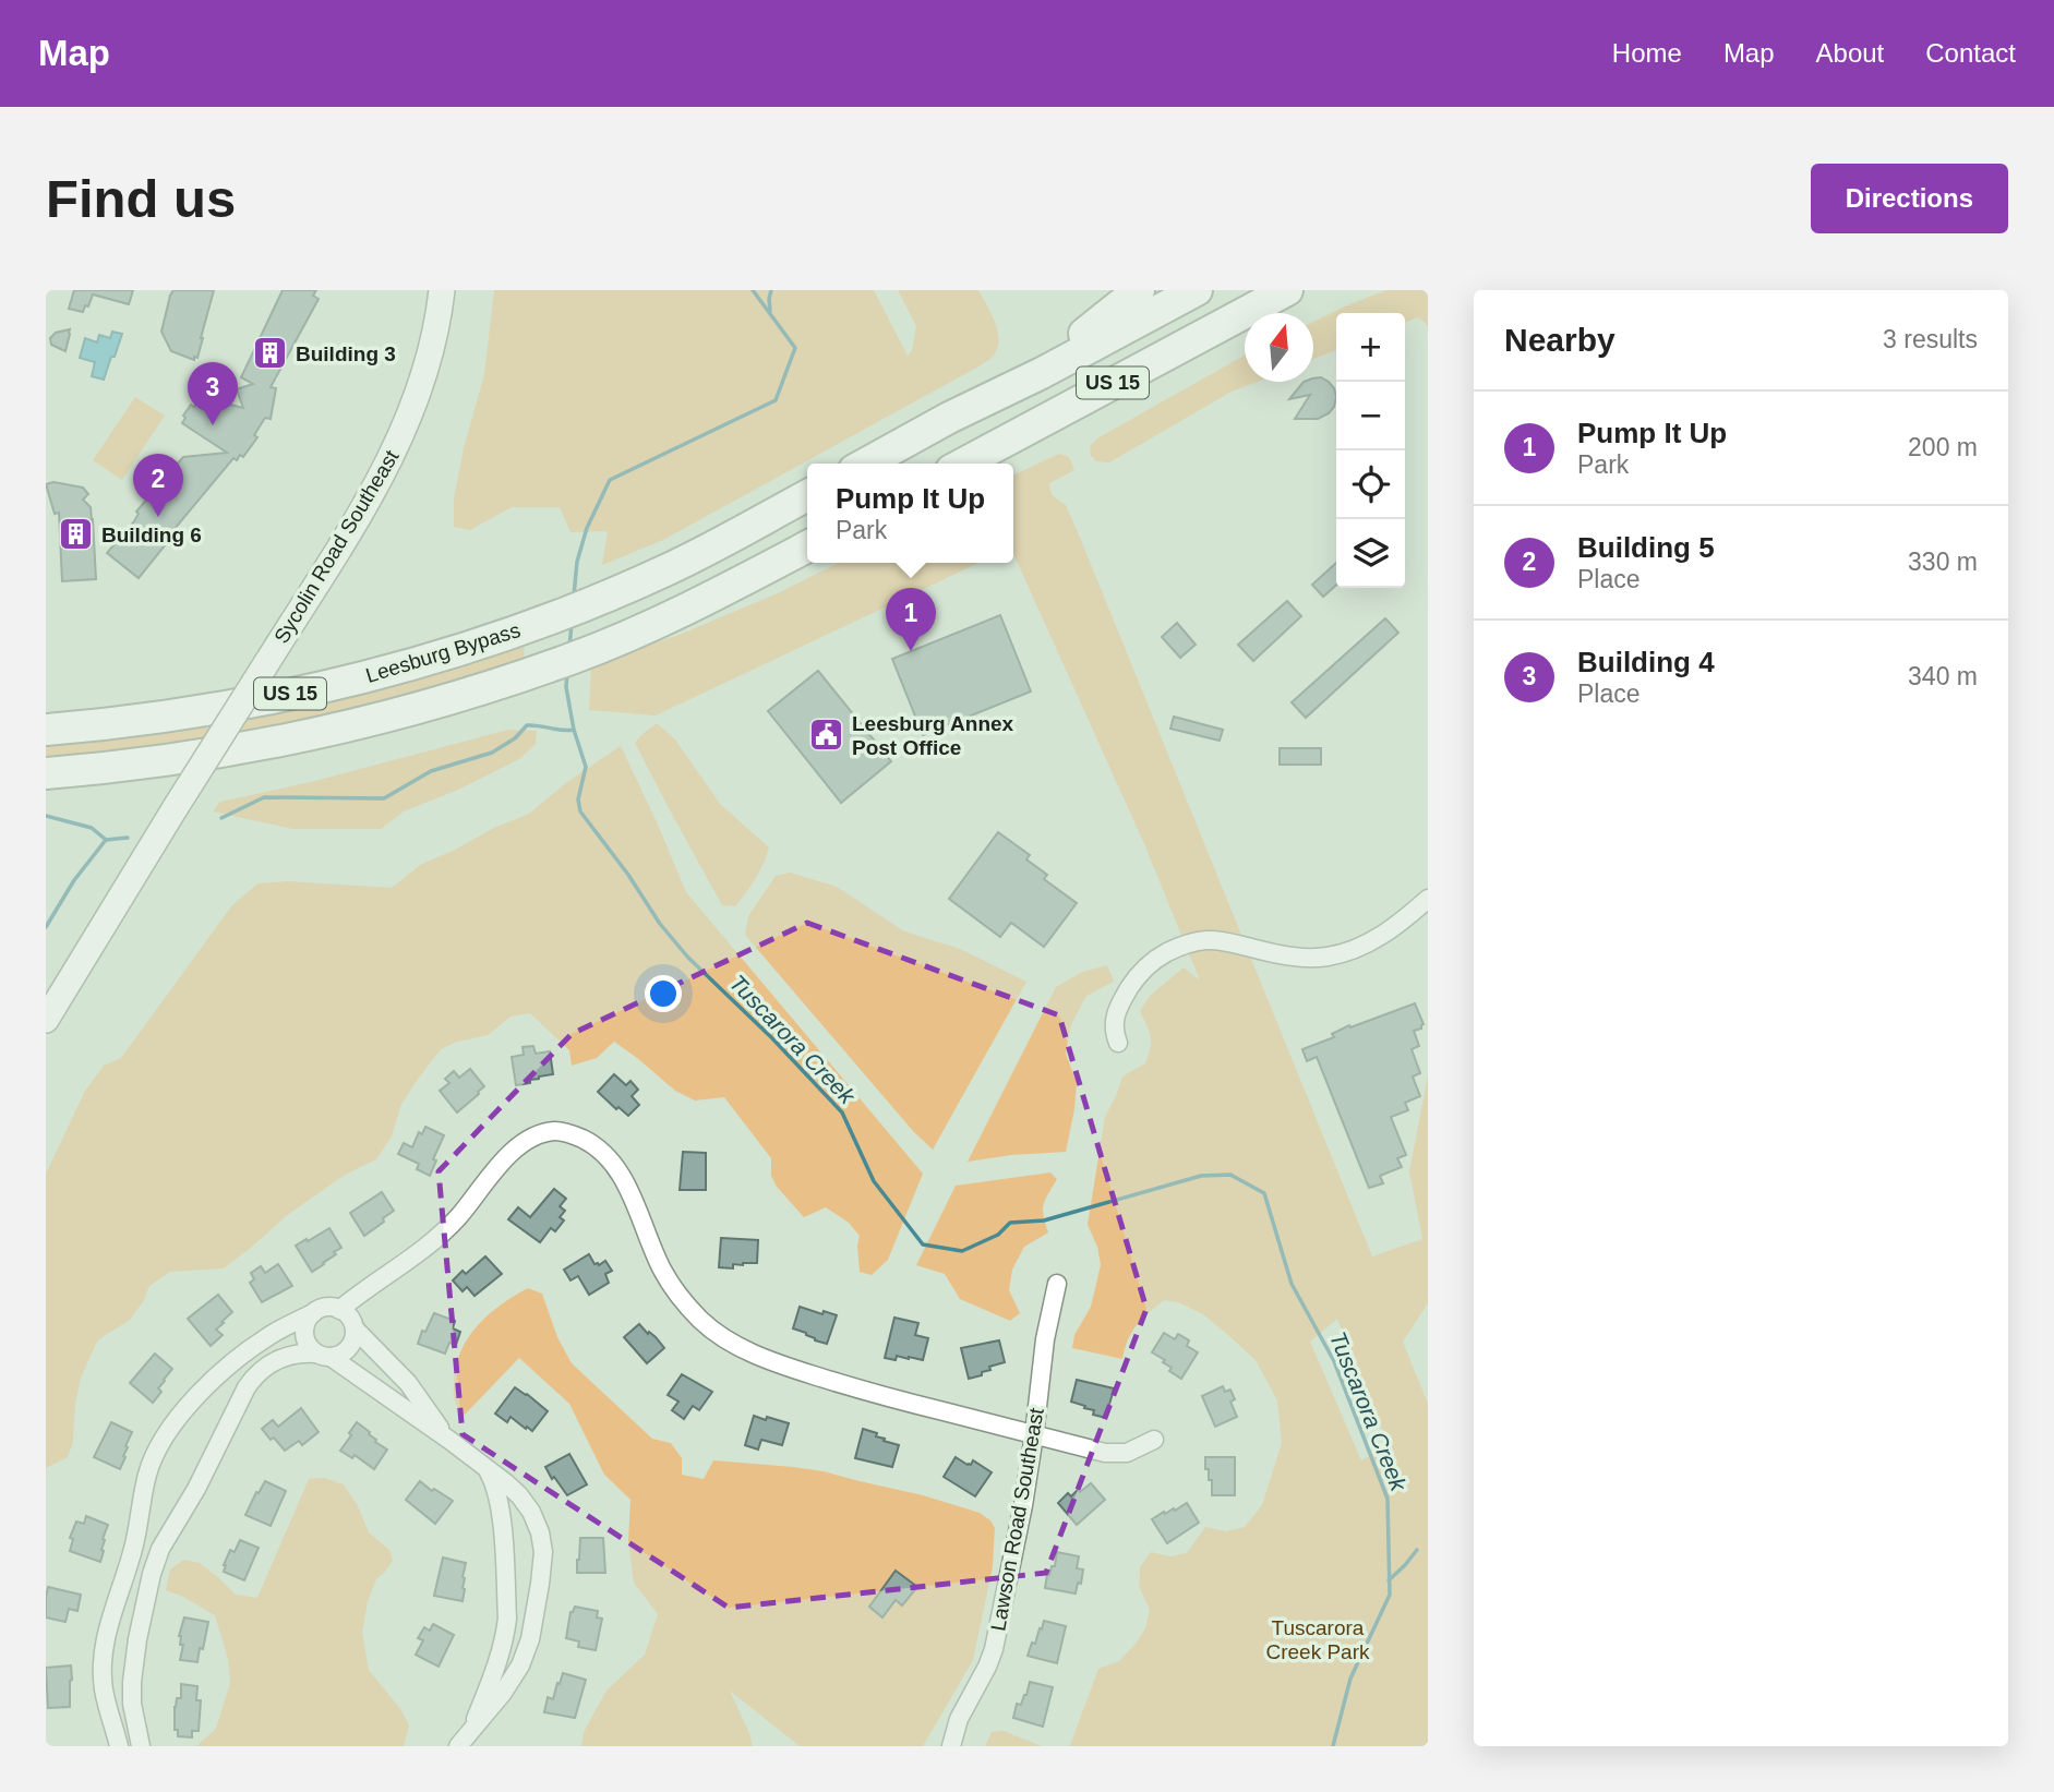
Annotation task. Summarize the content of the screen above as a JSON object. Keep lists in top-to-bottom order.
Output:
{
  "streets": {
    "highway": ["US 15", "Leesburg Bypass"],
    "main road": ["Sycolin Road Southeast"],
    "street": ["Lawson Road Southeast"]
  },
  "water": ["Tuscarora Creek"],
  "parks": ["Tuscarora Creek Park"],
  "places": {
    "building": ["Building 3", "Building 6"],
    "public building": ["Leesburg Annex Post Office"]
  },
  "north": "top",
  "page": {
    "header": "Map",
    "nav": [
      "Home",
      "Map",
      "About",
      "Contact"
    ],
    "buttons": "Directions",
    "title": "Find us",
    "heading": ["Nearby", "3 results"],
    "map_buttons": ["+", "−"],
    "pins": ["3", "2", "1"],
    "list": [
      {
        "mark": "1",
        "name": "Pump It Up",
        "note": "Park",
        "value": "200 m"
      },
      {
        "mark": "2",
        "name": "Building 5",
        "note": "Place",
        "value": "330 m"
      },
      {
        "mark": "3",
        "name": "Building 4",
        "note": "Place",
        "value": "340 m"
      }
    ],
    "popup": ["Pump It Up", "Park"]
  }
}
